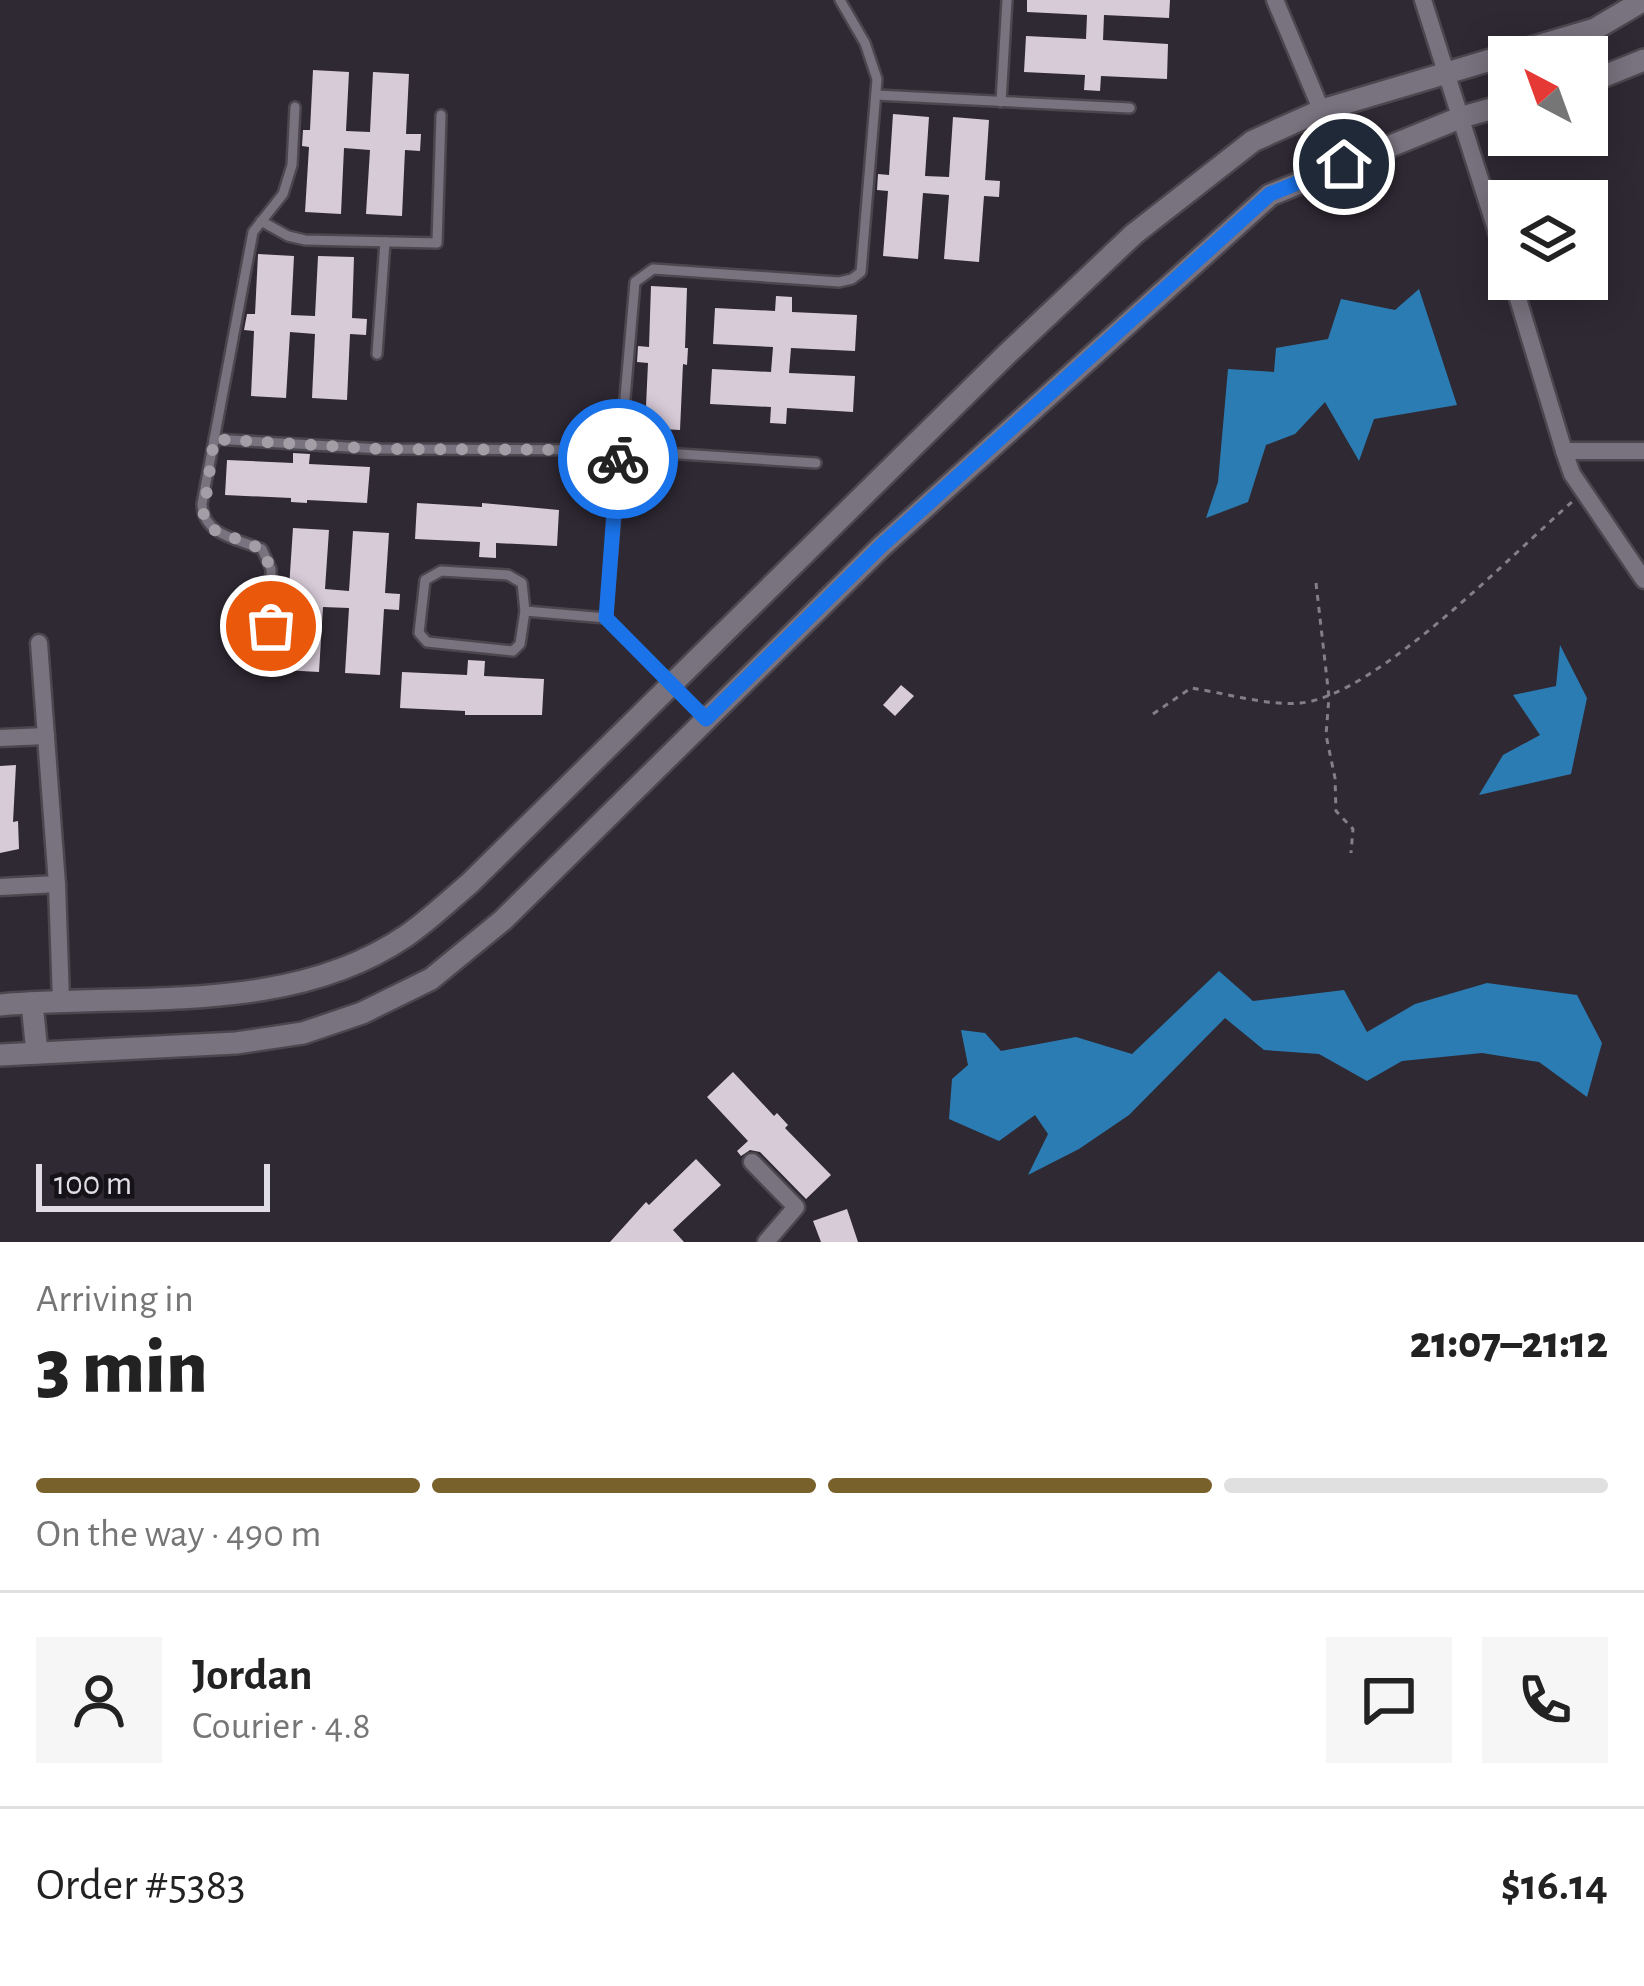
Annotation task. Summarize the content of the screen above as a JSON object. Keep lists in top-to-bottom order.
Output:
{
  "scale_bar": "100 m",
  "north": "top left",
  "page": {
    "scale": "100 m",
    "heading": ["3 min", "Arriving in", "21:07–21:12"],
    "panel": [
      "Jordan",
      "Courier · 4.8",
      "Order #5383",
      "$16.14"
    ],
    "bar": "On the way · 490 m"
  }
}
